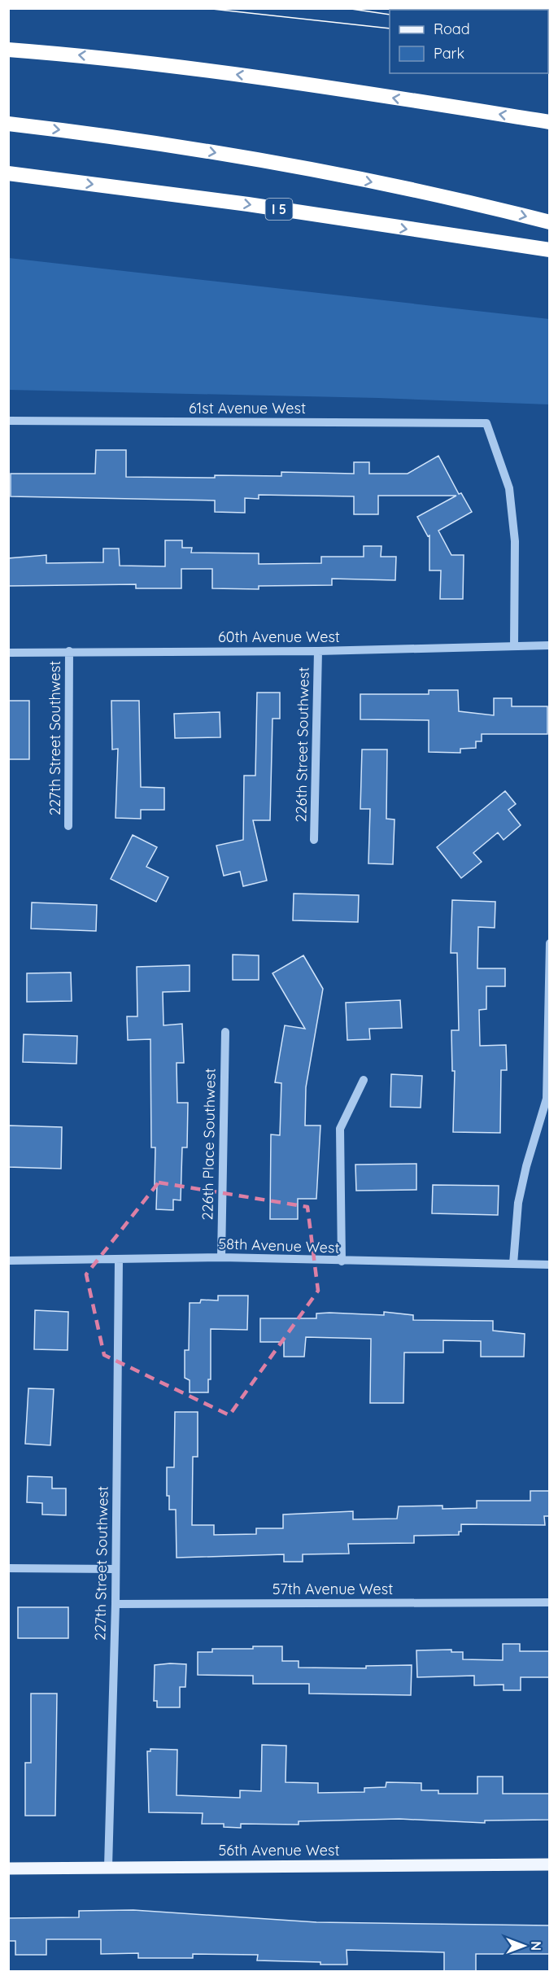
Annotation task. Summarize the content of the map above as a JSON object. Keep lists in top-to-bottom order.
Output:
{
  "streets": {
    "highway": ["I 5"],
    "main road": ["56th Avenue West"],
    "street": [
      "61st Avenue West",
      "60th Avenue West",
      "227th Street Southwest",
      "226th Street Southwest",
      "226th Place Southwest",
      "58th Avenue West",
      "57th Avenue West"
    ]
  },
  "crossings": [
    ["61st Avenue West", "60th Avenue West"],
    ["60th Avenue West", "227th Street Southwest"],
    ["60th Avenue West", "226th Street Southwest"],
    ["227th Street Southwest", "58th Avenue West"],
    ["227th Street Southwest", "57th Avenue West"],
    ["227th Street Southwest", "56th Avenue West"],
    ["226th Place Southwest", "58th Avenue West"]
  ],
  "legend": ["Road", "Park"],
  "north": "right"
}
